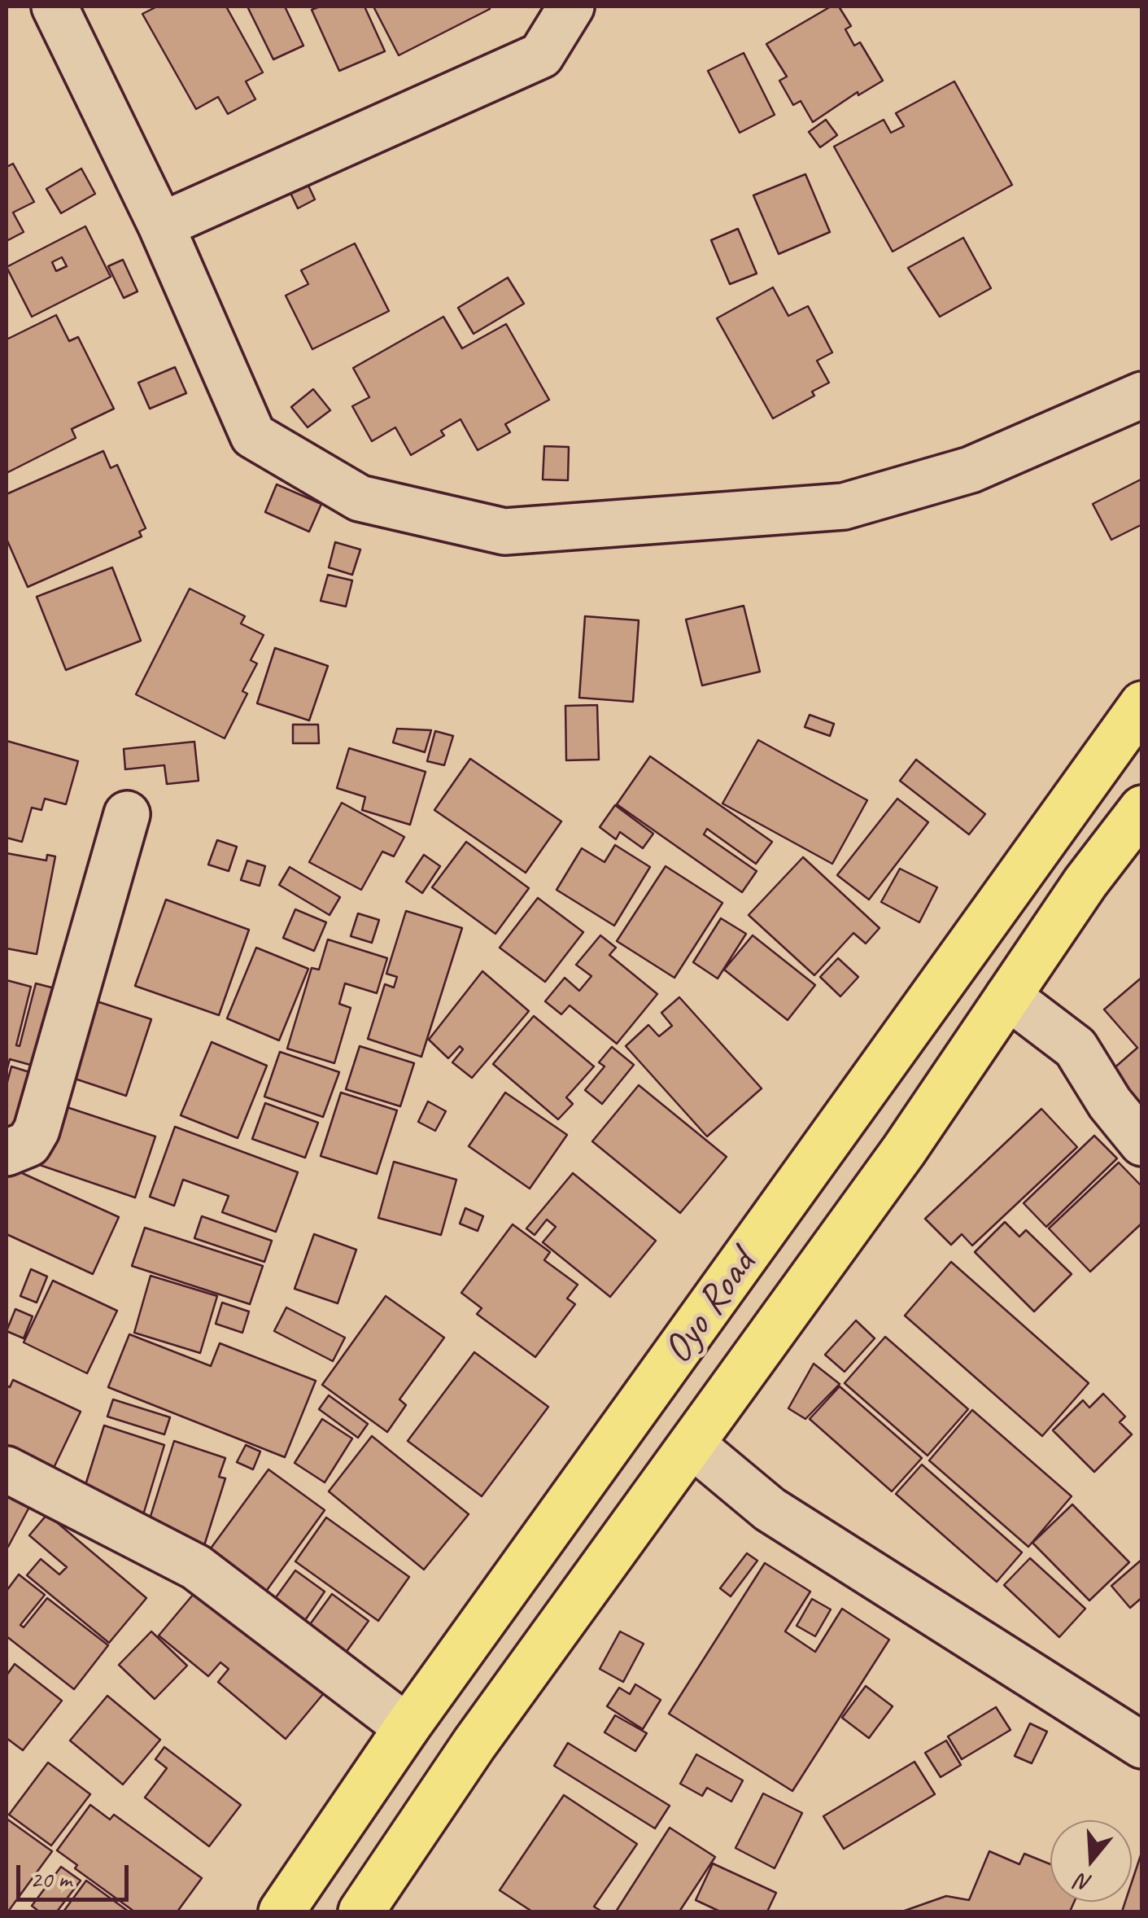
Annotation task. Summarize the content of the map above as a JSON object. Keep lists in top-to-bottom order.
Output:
{
  "streets": {
    "main road": ["Oyo Road"]
  },
  "scale_bar": "20 m",
  "north": "bottom"
}
